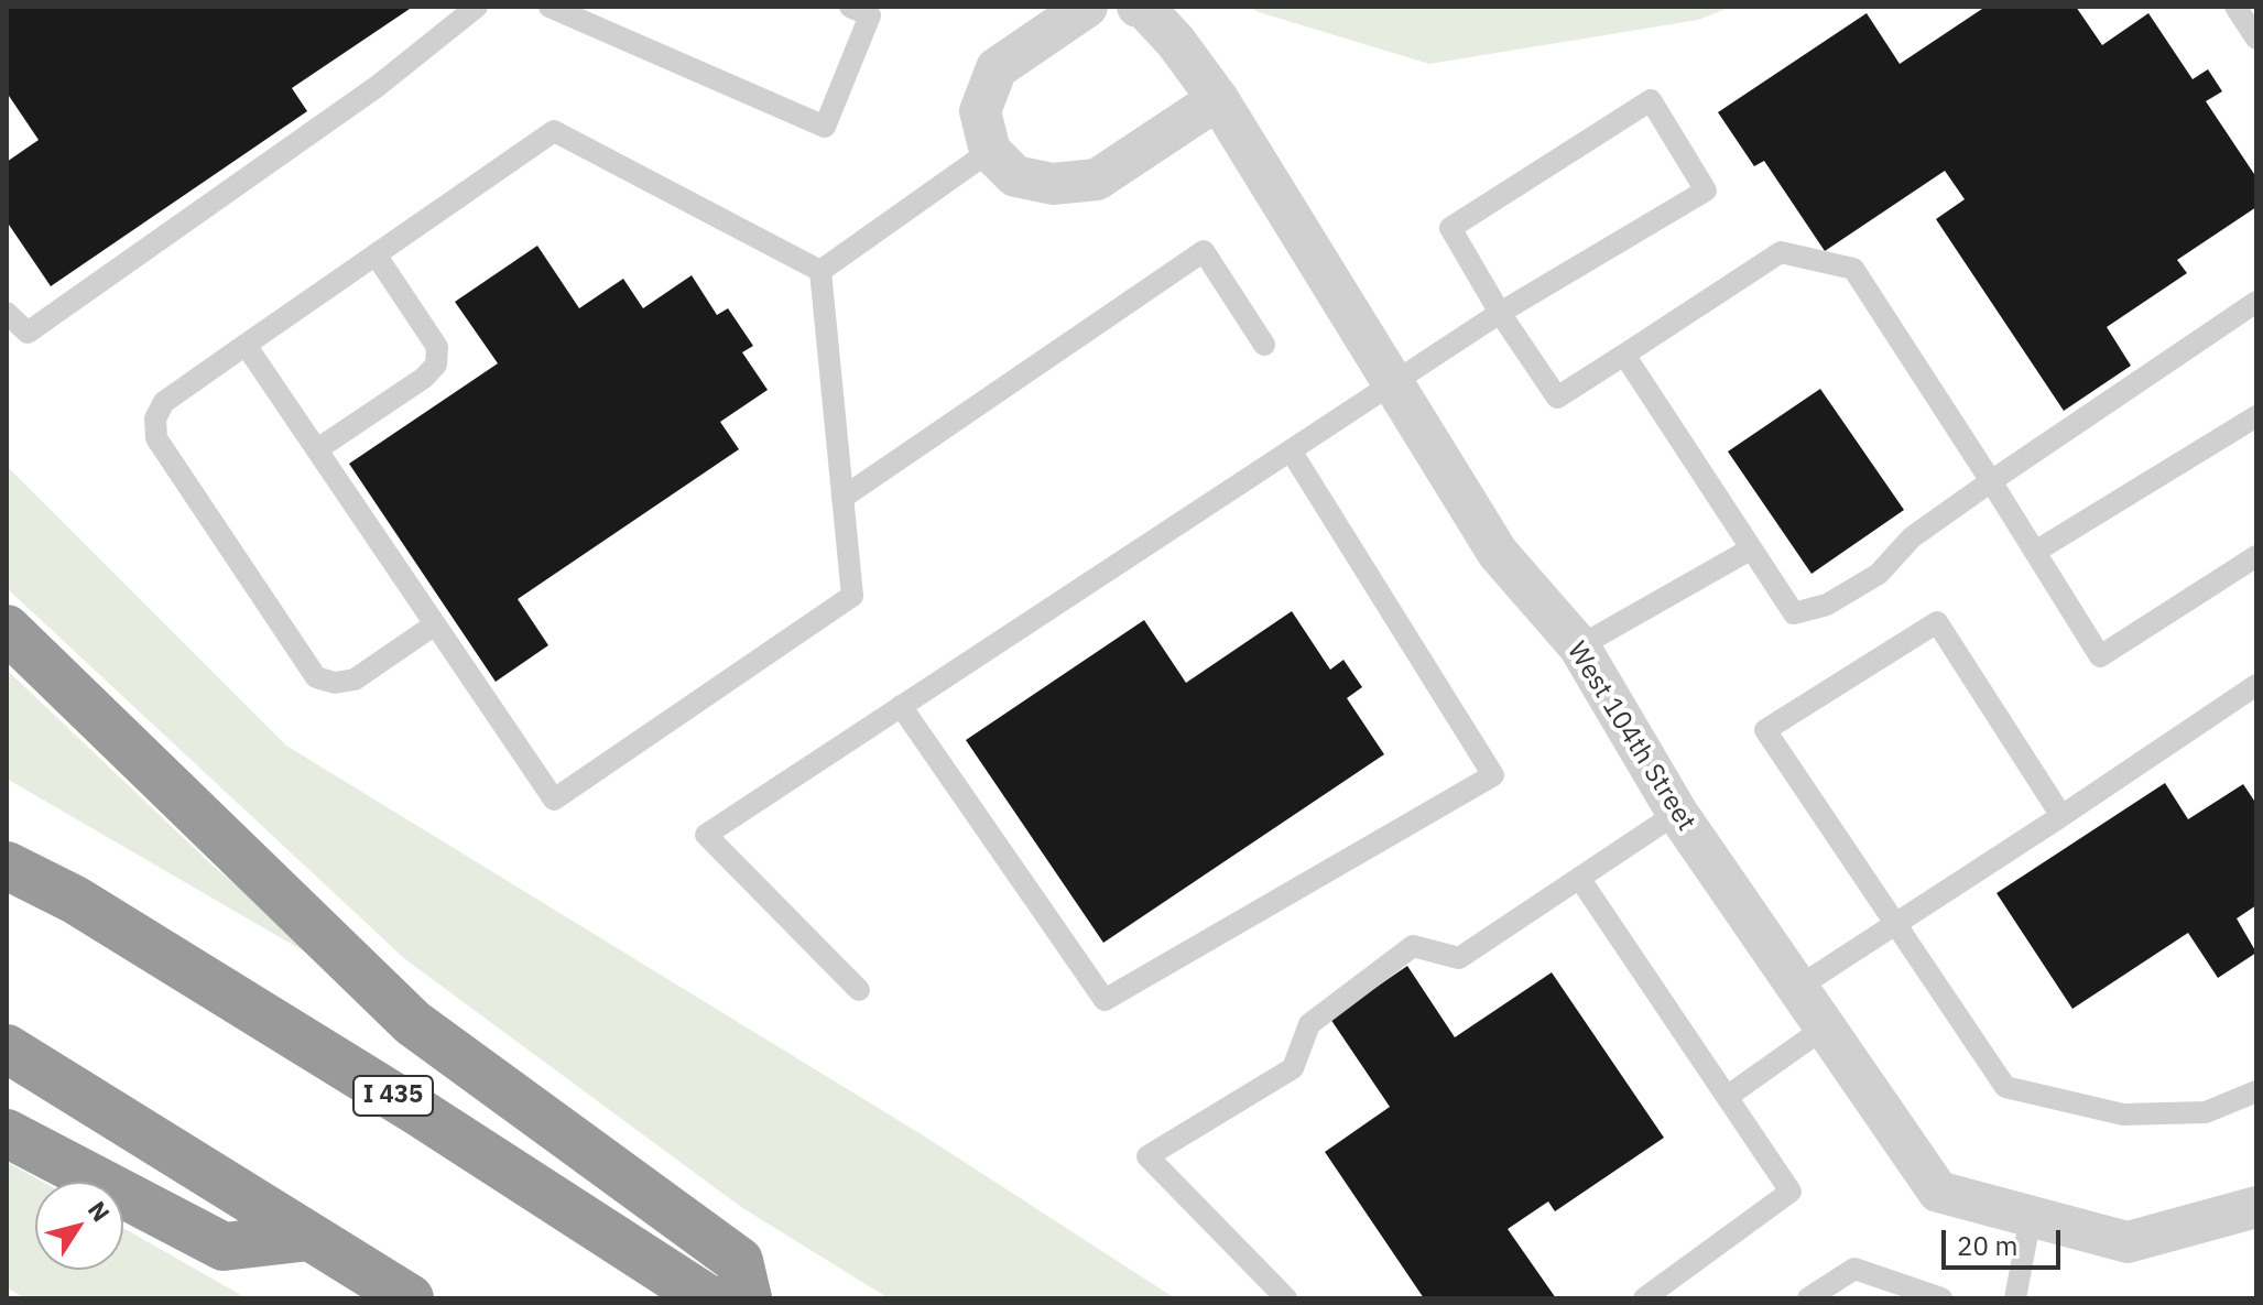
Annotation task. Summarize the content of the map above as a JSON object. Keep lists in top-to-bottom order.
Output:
{
  "streets": {
    "highway": ["I 435"],
    "street": ["West 104th Street"]
  },
  "scale_bar": "20 m",
  "north": "top right"
}
